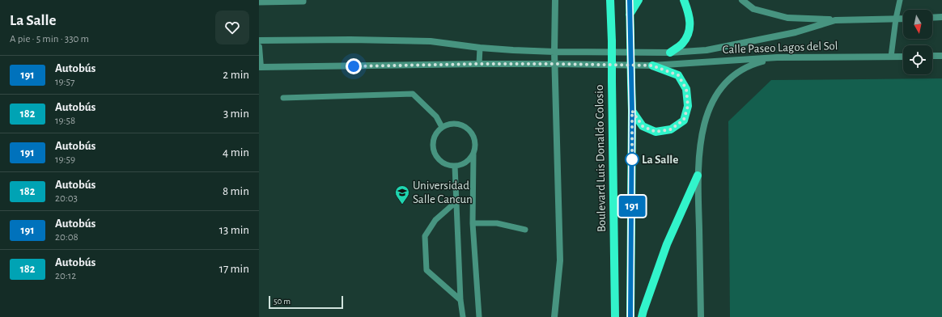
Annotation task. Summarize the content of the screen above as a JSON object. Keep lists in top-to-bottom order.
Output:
{
  "streets": {
    "main road": ["Boulevard Luis Donaldo Colosio"],
    "street": ["Calle Paseo Lagos del Sol"]
  },
  "places": {
    "other": ["La Salle"],
    "school or university": ["Universidad Salle Cancun"]
  },
  "lines": ["bus line 191"],
  "scale_bar": "50 m",
  "north": "bottom",
  "page": {
    "heading": ["La Salle", "A pie · 5 min · 330 m"],
    "on_map": "191",
    "list": [
      {
        "mark": "191",
        "name": "Autobús",
        "note": "19:57",
        "value": "2 min"
      },
      {
        "mark": "182",
        "name": "Autobús",
        "note": "19:58",
        "value": "3 min"
      },
      {
        "mark": "191",
        "name": "Autobús",
        "note": "19:59",
        "value": "4 min"
      },
      {
        "mark": "182",
        "name": "Autobús",
        "note": "20:03",
        "value": "8 min"
      },
      {
        "mark": "191",
        "name": "Autobús",
        "note": "20:08",
        "value": "13 min"
      },
      {
        "mark": "182",
        "name": "Autobús",
        "note": "20:12",
        "value": "17 min"
      }
    ],
    "scale": "50 m"
  }
}
